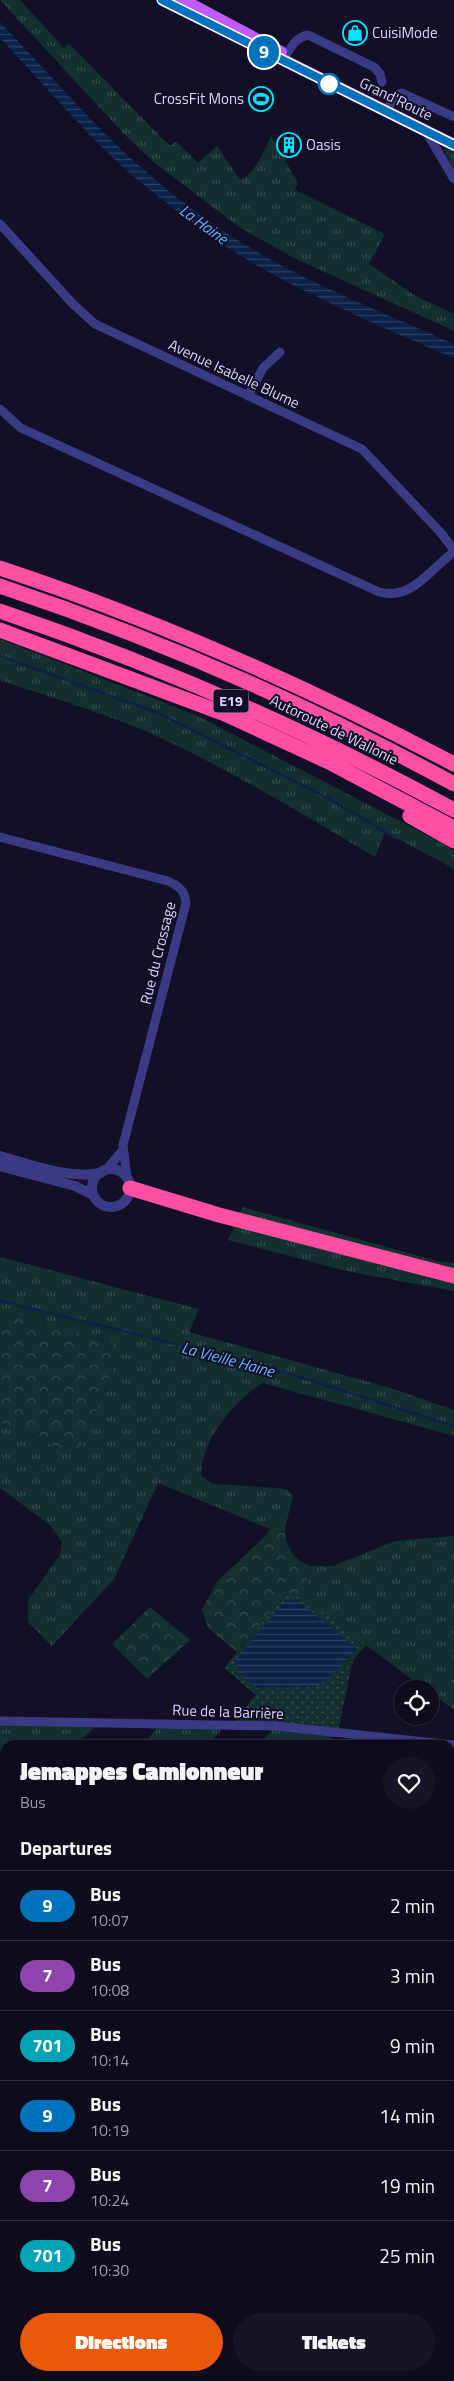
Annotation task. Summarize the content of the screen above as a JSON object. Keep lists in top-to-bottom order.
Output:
{
  "streets": {
    "highway": ["E19", "Autoroute de Wallonie"],
    "main road": ["Grand'Route"],
    "street": ["Avenue Isabelle Blume", "Rue du Crossage", "Rue de la Barrière"]
  },
  "water": ["La Haine", "La Vieille Haine"],
  "places": {
    "shop": ["CuisiMode"],
    "sports": ["CrossFit Mons"],
    "building": ["Oasis"]
  },
  "lines": ["bus line 9"],
  "page": {
    "on_map": "9",
    "heading": [
      ["Jemappes Camionneur", "Bus"],
      "Departures"
    ],
    "list": [
      {
        "mark": "9",
        "name": "Bus",
        "note": "10:07",
        "value": "2 min"
      },
      {
        "mark": "7",
        "name": "Bus",
        "note": "10:08",
        "value": "3 min"
      },
      {
        "mark": "701",
        "name": "Bus",
        "note": "10:14",
        "value": "9 min"
      },
      {
        "mark": "9",
        "name": "Bus",
        "note": "10:19",
        "value": "14 min"
      },
      {
        "mark": "7",
        "name": "Bus",
        "note": "10:24",
        "value": "19 min"
      },
      {
        "mark": "701",
        "name": "Bus",
        "note": "10:30",
        "value": "25 min"
      }
    ],
    "buttons": ["Directions", "Tickets"]
  }
}
